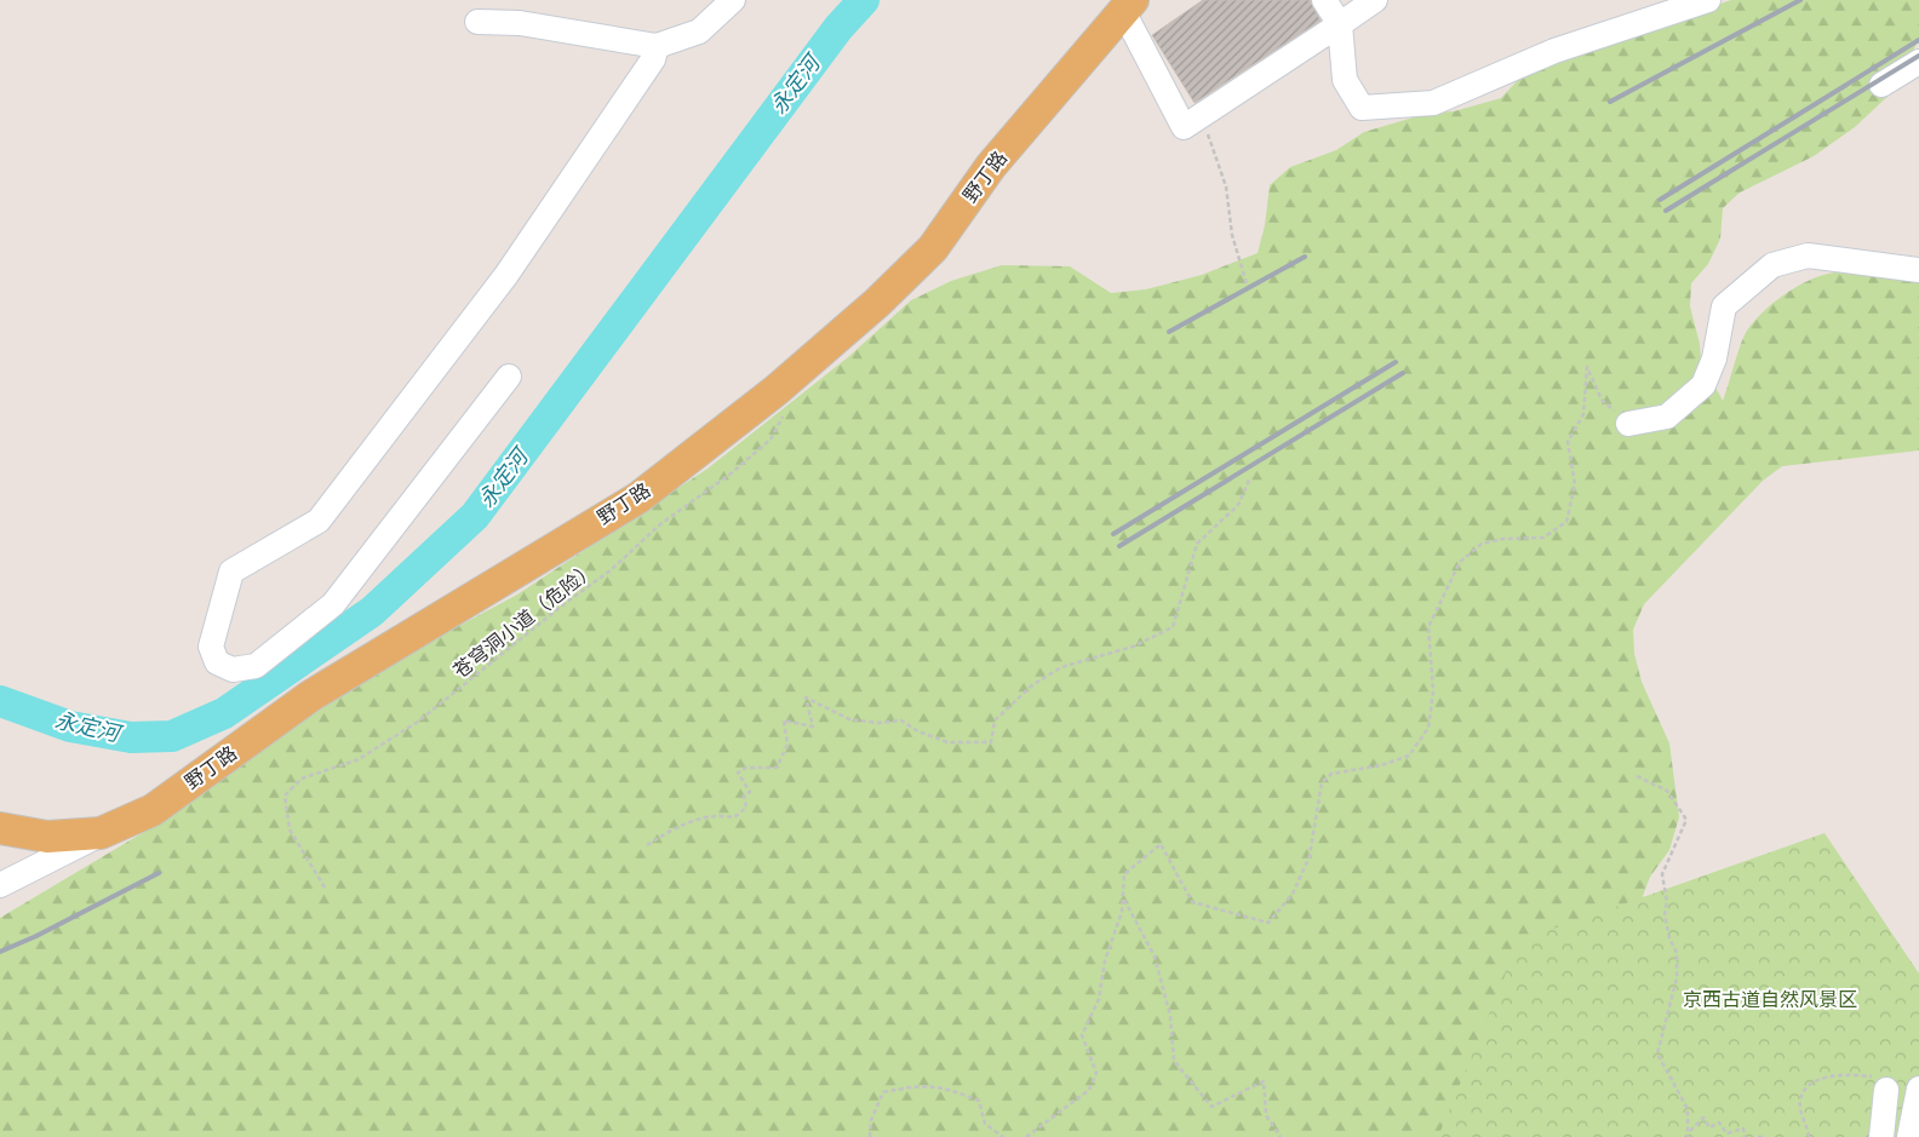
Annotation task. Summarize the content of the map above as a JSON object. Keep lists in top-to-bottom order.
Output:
{
  "streets": {
    "main road": ["野丁路"],
    "path": ["苍穹洞小道（危险）"]
  },
  "water": ["永定河"],
  "parks": ["京西古道自然风景区"]
}
